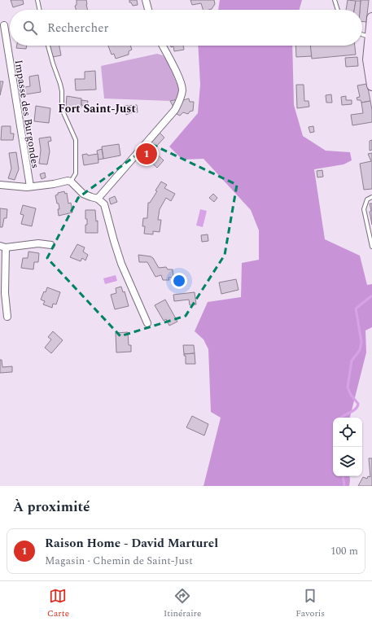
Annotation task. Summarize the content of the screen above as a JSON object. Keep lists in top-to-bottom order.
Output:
{
  "streets": {
    "street": ["Impasse des Burgondes"]
  },
  "districts": ["Fort Saint-Just"],
  "page": {
    "search": "Rechercher",
    "pins": "1",
    "heading": "À proximité",
    "list": [
      {
        "mark": "1",
        "name": "Raison Home - David Marturel",
        "note": "Magasin · Chemin de Saint-Just",
        "value": "100 m"
      }
    ],
    "nav": ["Carte", "Itinéraire", "Favoris"]
  }
}
